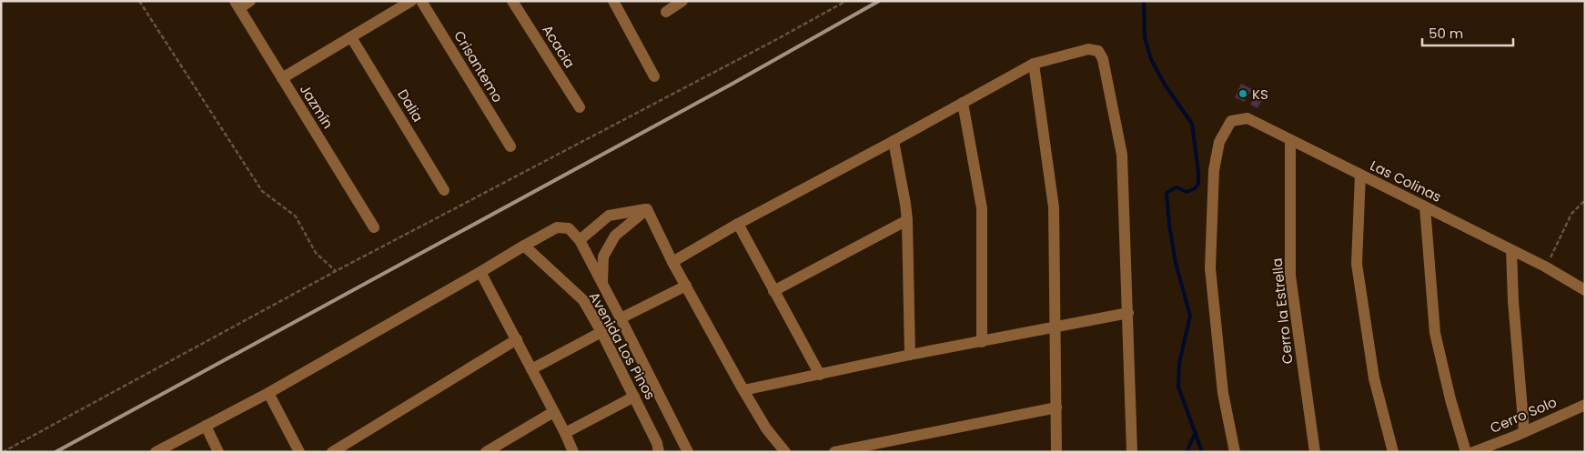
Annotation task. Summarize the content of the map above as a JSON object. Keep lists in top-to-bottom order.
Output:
{
  "streets": {
    "street": [
      "Acacia",
      "Crisantemo",
      "Dalia",
      "Jazmín",
      "Las Colinas",
      "Cerro la Estrella",
      "Avenida Los Pinos",
      "Cerro Solo"
    ]
  },
  "crossings": [
    ["Las Colinas", "Cerro la Estrella"]
  ],
  "places": ["KS"],
  "scale_bar": "50 m"
}
